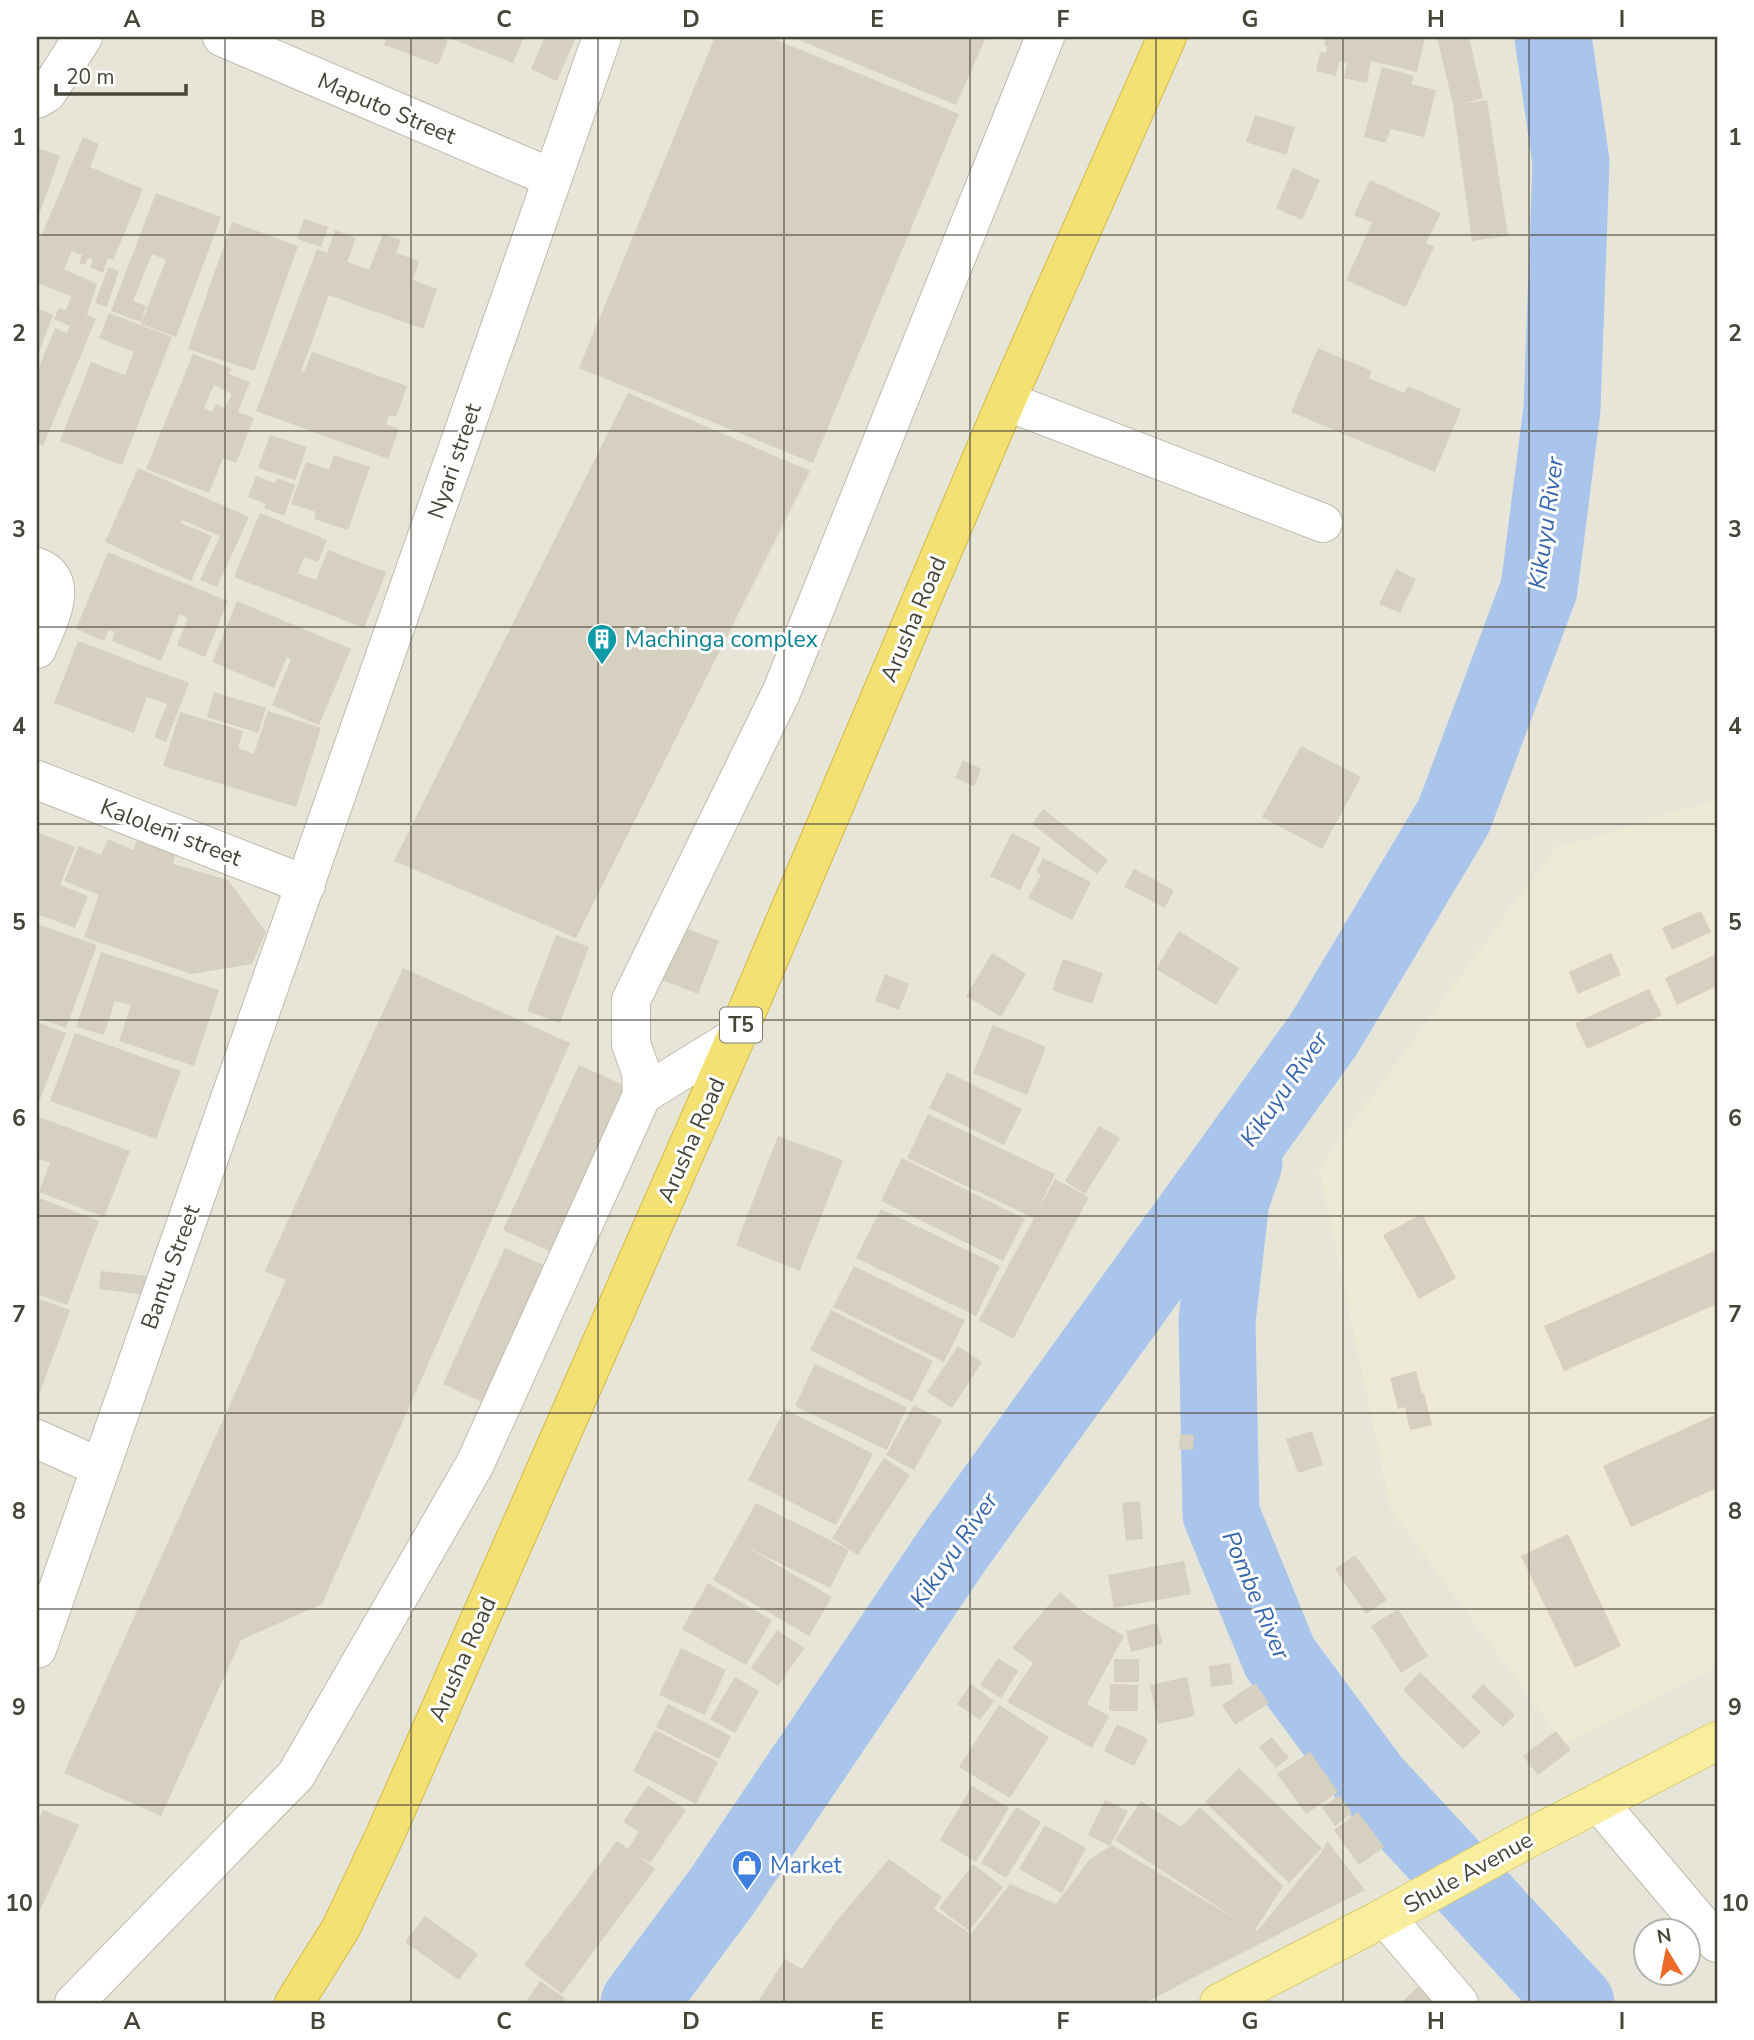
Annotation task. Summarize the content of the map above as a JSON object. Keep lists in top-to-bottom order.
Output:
{
  "streets": {
    "highway": ["Arusha Road", "T5"],
    "main road": ["Shule Avenue"],
    "street": [
      "Maputo Street",
      "Nyari street",
      "Kaloleni street",
      "Bantu Street"
    ]
  },
  "crossings": [
    ["Maputo Street", "Nyari street"],
    ["Nyari street", "Kaloleni street"],
    ["Nyari street", "Bantu Street"],
    ["Kaloleni street", "Bantu Street"]
  ],
  "water": ["Kikuyu River", "Pombe River"],
  "places": {
    "building": ["Machinga complex"],
    "shop": ["Market"]
  },
  "scale_bar": "20 m",
  "north": "top",
  "grid": {
    "columns": [
      "A",
      "B",
      "C",
      "D",
      "E",
      "F",
      "G",
      "H",
      "I"
    ],
    "rows": [
      "1",
      "2",
      "3",
      "4",
      "5",
      "6",
      "7",
      "8",
      "9",
      "10"
    ]
  }
}
